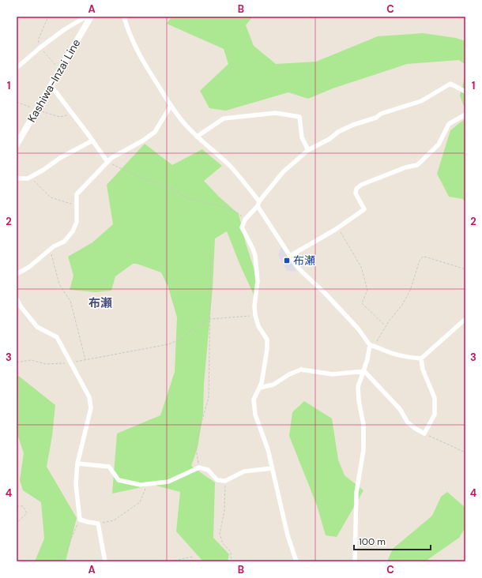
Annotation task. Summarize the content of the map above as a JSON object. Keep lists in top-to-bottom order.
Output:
{
  "streets": {
    "main road": ["Kashiwa-Inzai Line"]
  },
  "districts": ["布瀬"],
  "places": {
    "transit": ["布瀬"]
  },
  "scale_bar": "100 m",
  "grid": {
    "columns": ["A", "B", "C"],
    "rows": [
      "1",
      "2",
      "3",
      "4"
    ]
  }
}
